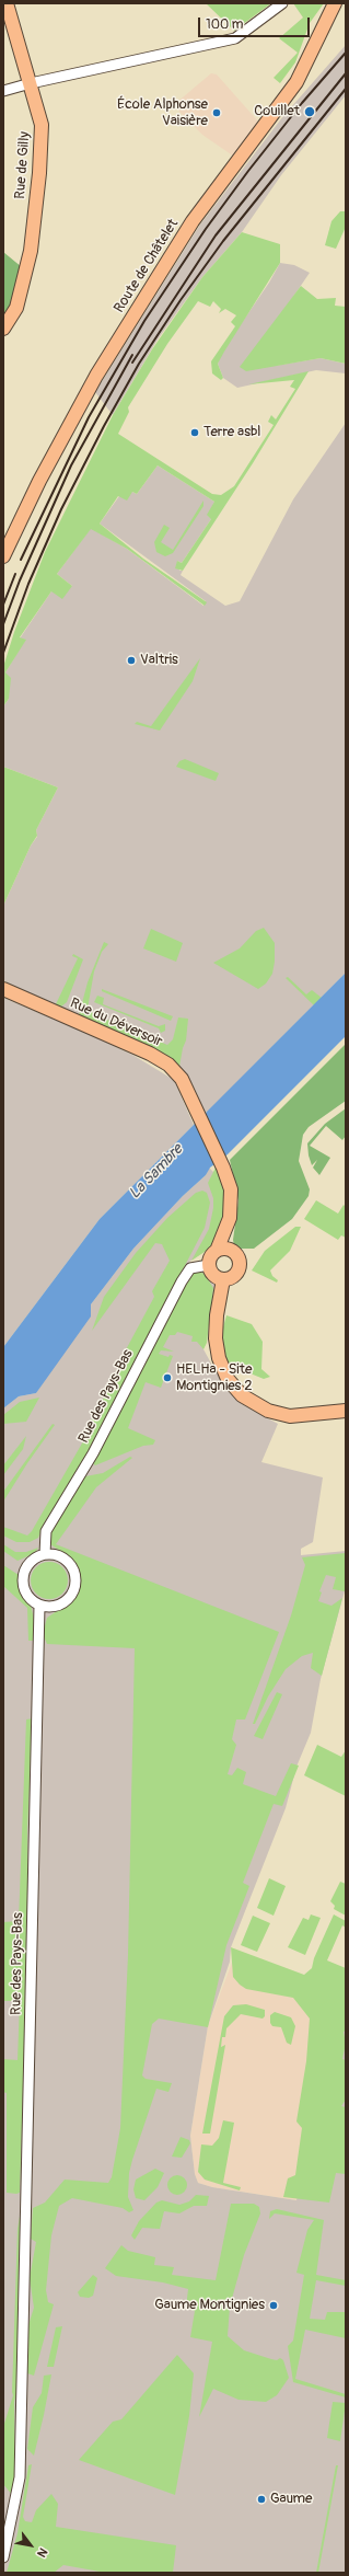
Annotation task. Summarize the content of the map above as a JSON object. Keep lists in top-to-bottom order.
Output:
{
  "streets": {
    "main road": ["Rue de Gilly", "Route de Châtelet", "Rue du Déversoir"],
    "street": ["Rue des Pays-Bas"]
  },
  "crossings": [
    ["Rue du Déversoir", "Rue des Pays-Bas"]
  ],
  "water": ["La Sambre"],
  "places": [
    "Couillet",
    "École Alphonse Vaisière",
    "Terre asbl",
    "Valtris",
    "HELHa - Site Montignies 2",
    "Gaume Montignies",
    "Gaume"
  ],
  "scale_bar": "100 m",
  "north": "bottom right"
}
